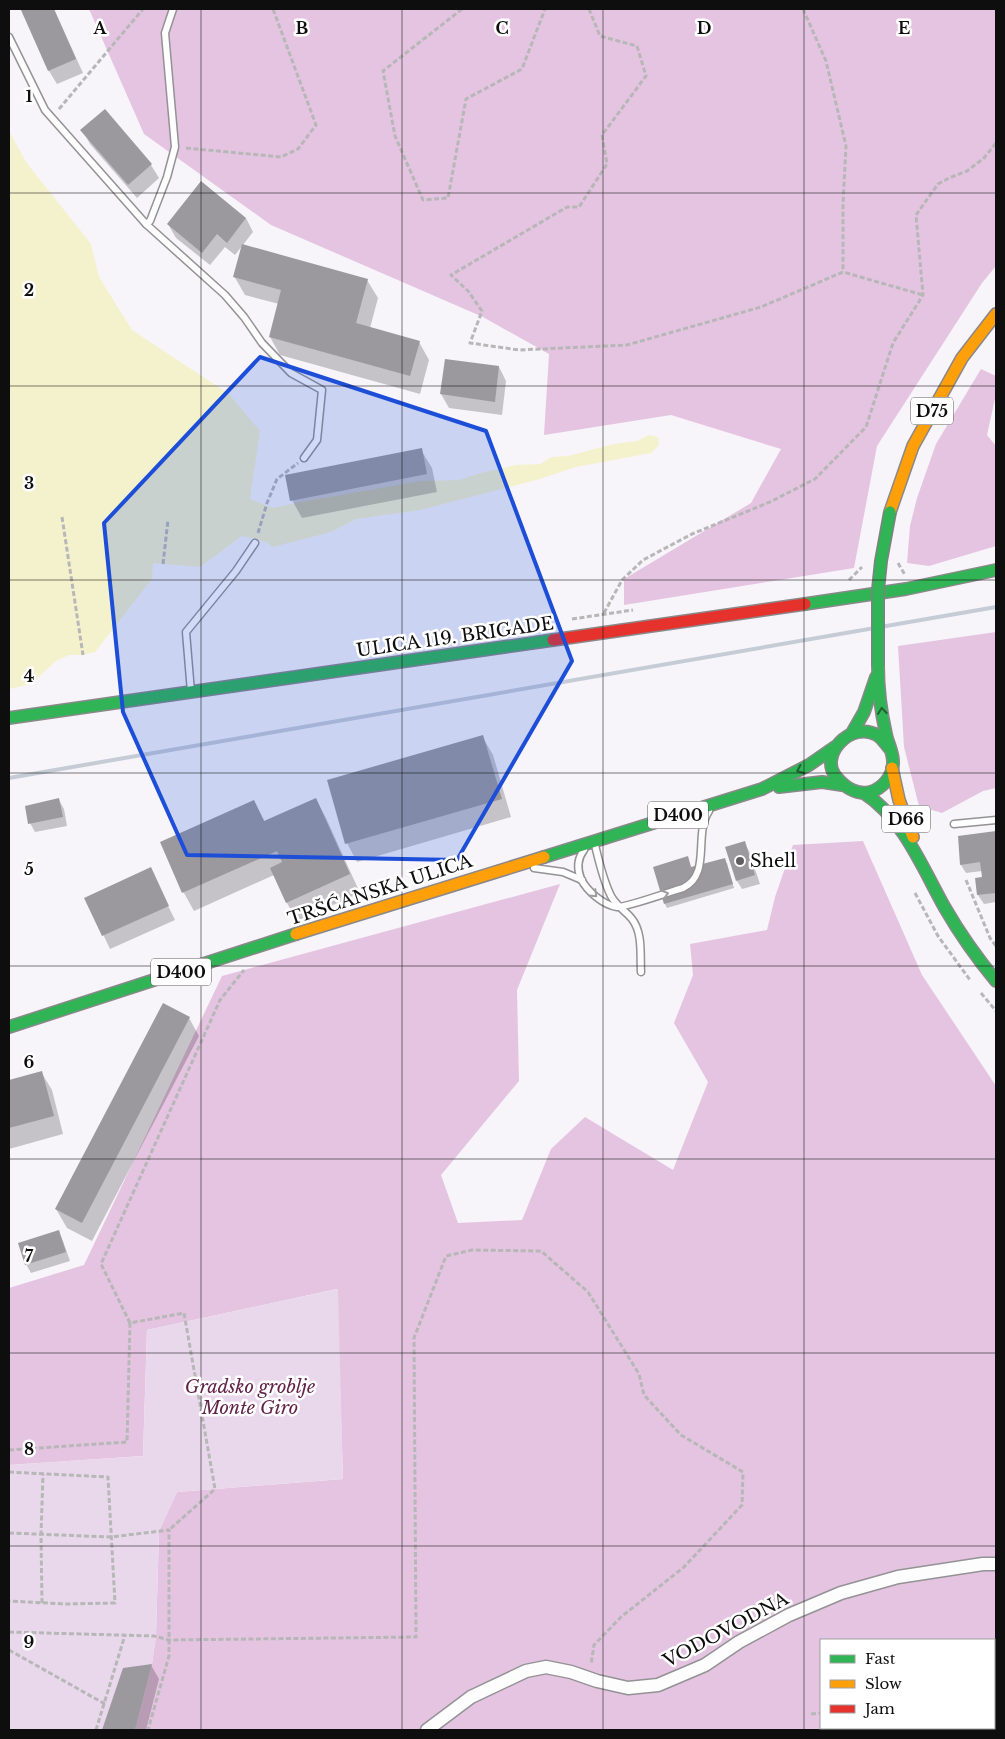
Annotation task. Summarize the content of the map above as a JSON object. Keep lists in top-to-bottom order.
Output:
{
  "streets": {
    "main road": [
      "D75",
      "ULICA 119. BRIGADE",
      "D400",
      "D66",
      "TRŠĆANSKA ULICA"
    ],
    "street": ["VODOVODNA"]
  },
  "crossings": [
    ["D75", "D400"],
    ["D75", "D66"],
    ["D400", "D66"],
    ["D400", "TRŠĆANSKA ULICA"]
  ],
  "parks": ["Gradsko groblje Monte Giro"],
  "places": ["Shell"],
  "legend": ["Fast", "Slow", "Jam"],
  "grid": {
    "columns": [
      "A",
      "B",
      "C",
      "D",
      "E"
    ],
    "rows": [
      "1",
      "2",
      "3",
      "4",
      "5",
      "6",
      "7",
      "8",
      "9"
    ]
  }
}
